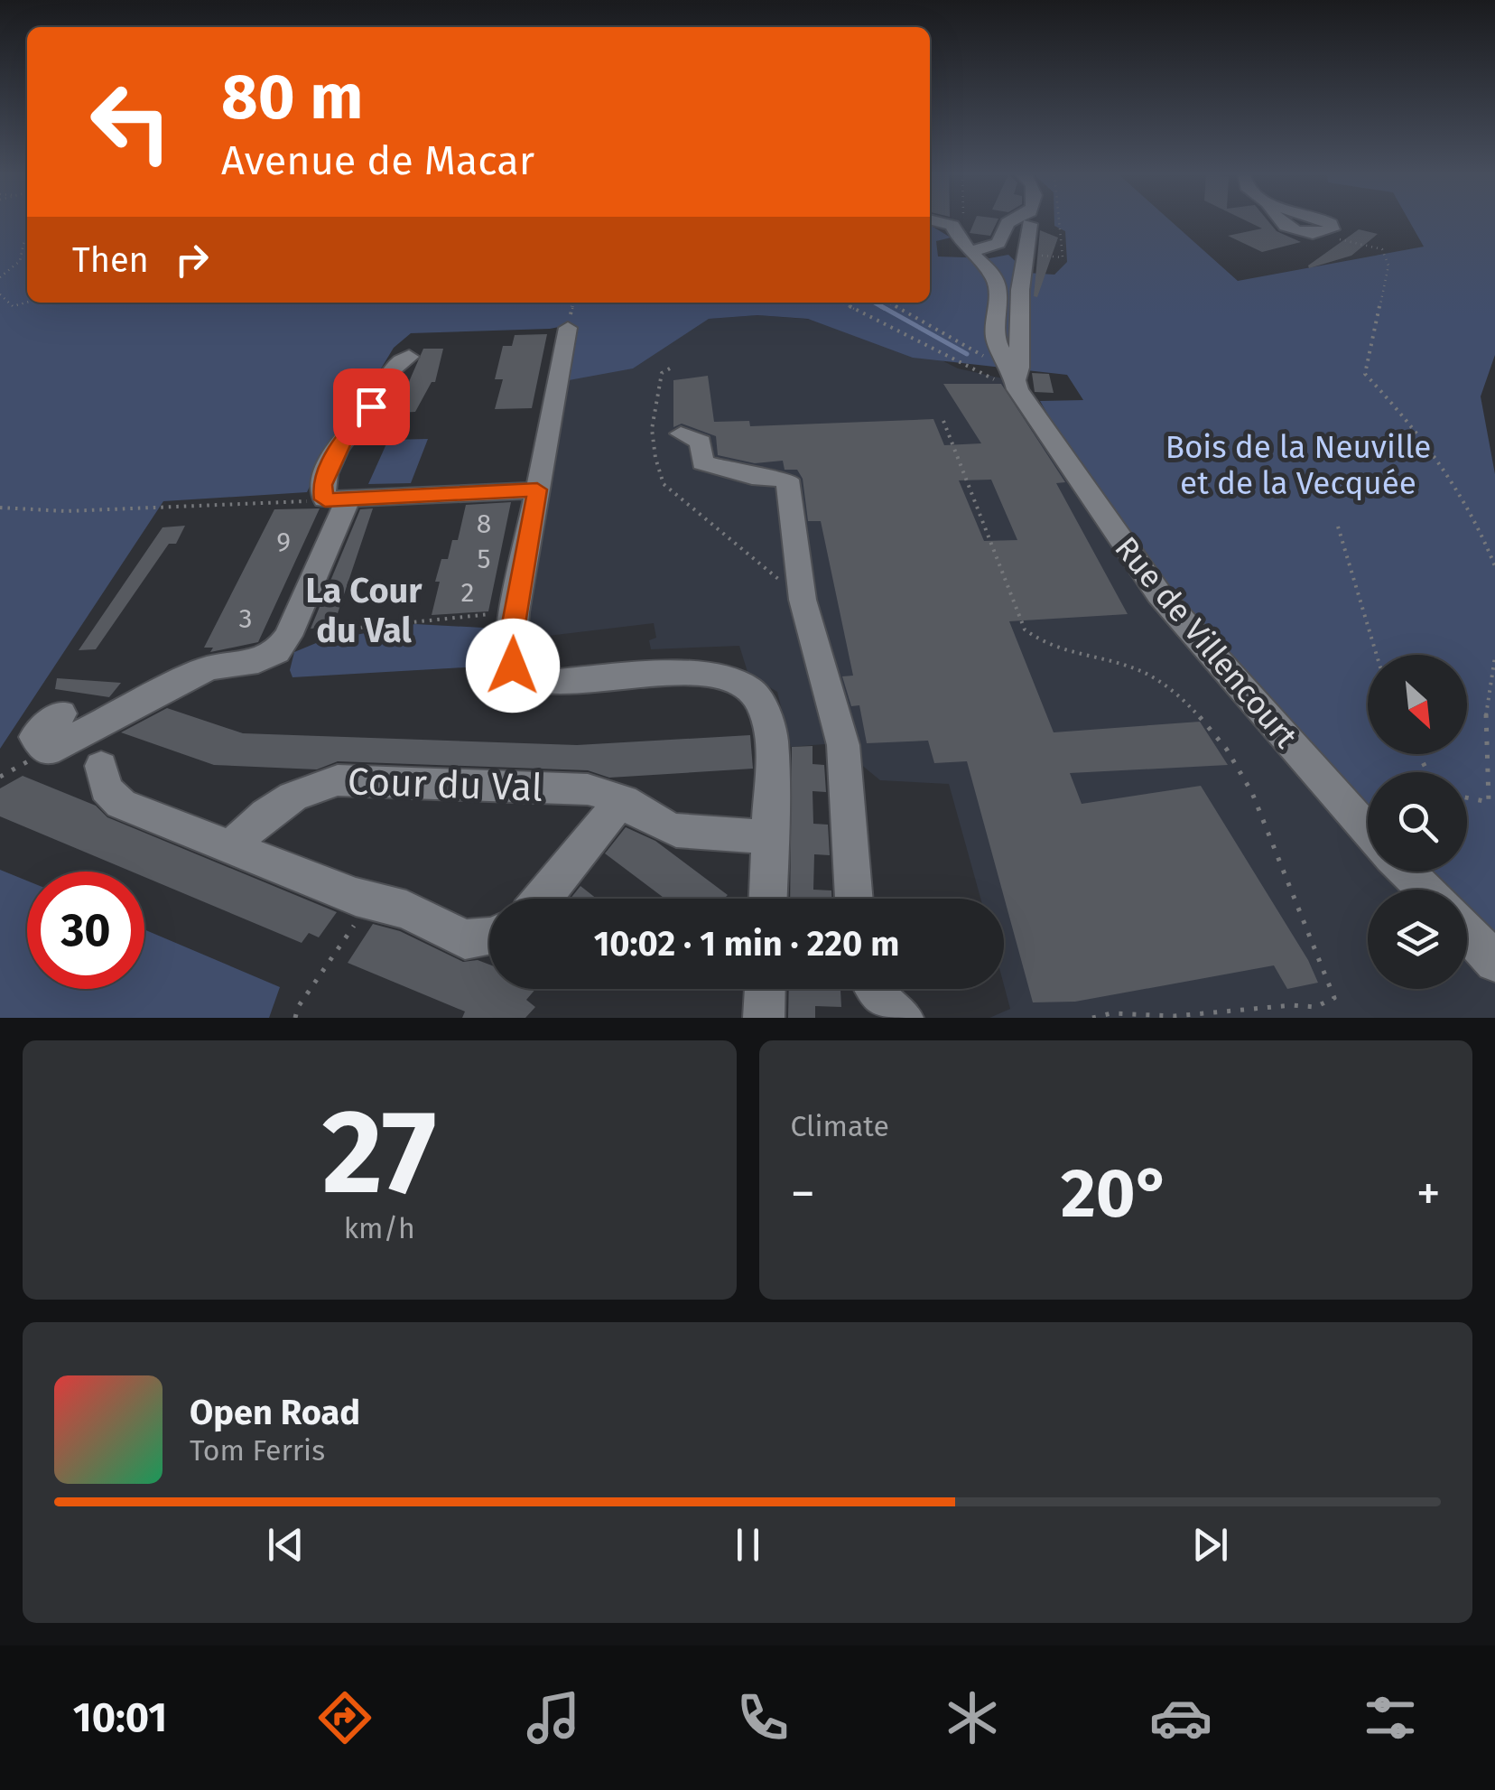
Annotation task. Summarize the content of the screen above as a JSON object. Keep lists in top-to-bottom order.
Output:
{
  "streets": {
    "street": ["Rue de Villencourt", "Cour du Val"]
  },
  "districts": ["La Cour du Val"],
  "parks": ["Bois de la Neuville et de la Vecquée"],
  "house_numbers": [
    "8",
    "9",
    "5",
    "2",
    "3"
  ],
  "north": "bottom right",
  "page": {
    "turn": ["80 m", "Avenue de Macar"],
    "then": "Then",
    "limit": "30",
    "trip": "10:02 · 1 min · 220 m",
    "tile": [
      ["27", "km/h"],
      "Climate"
    ],
    "heat": ["−", "20°", "+"],
    "song": ["Open Road", "Tom Ferris"],
    "tabs": "10:01"
  }
}
